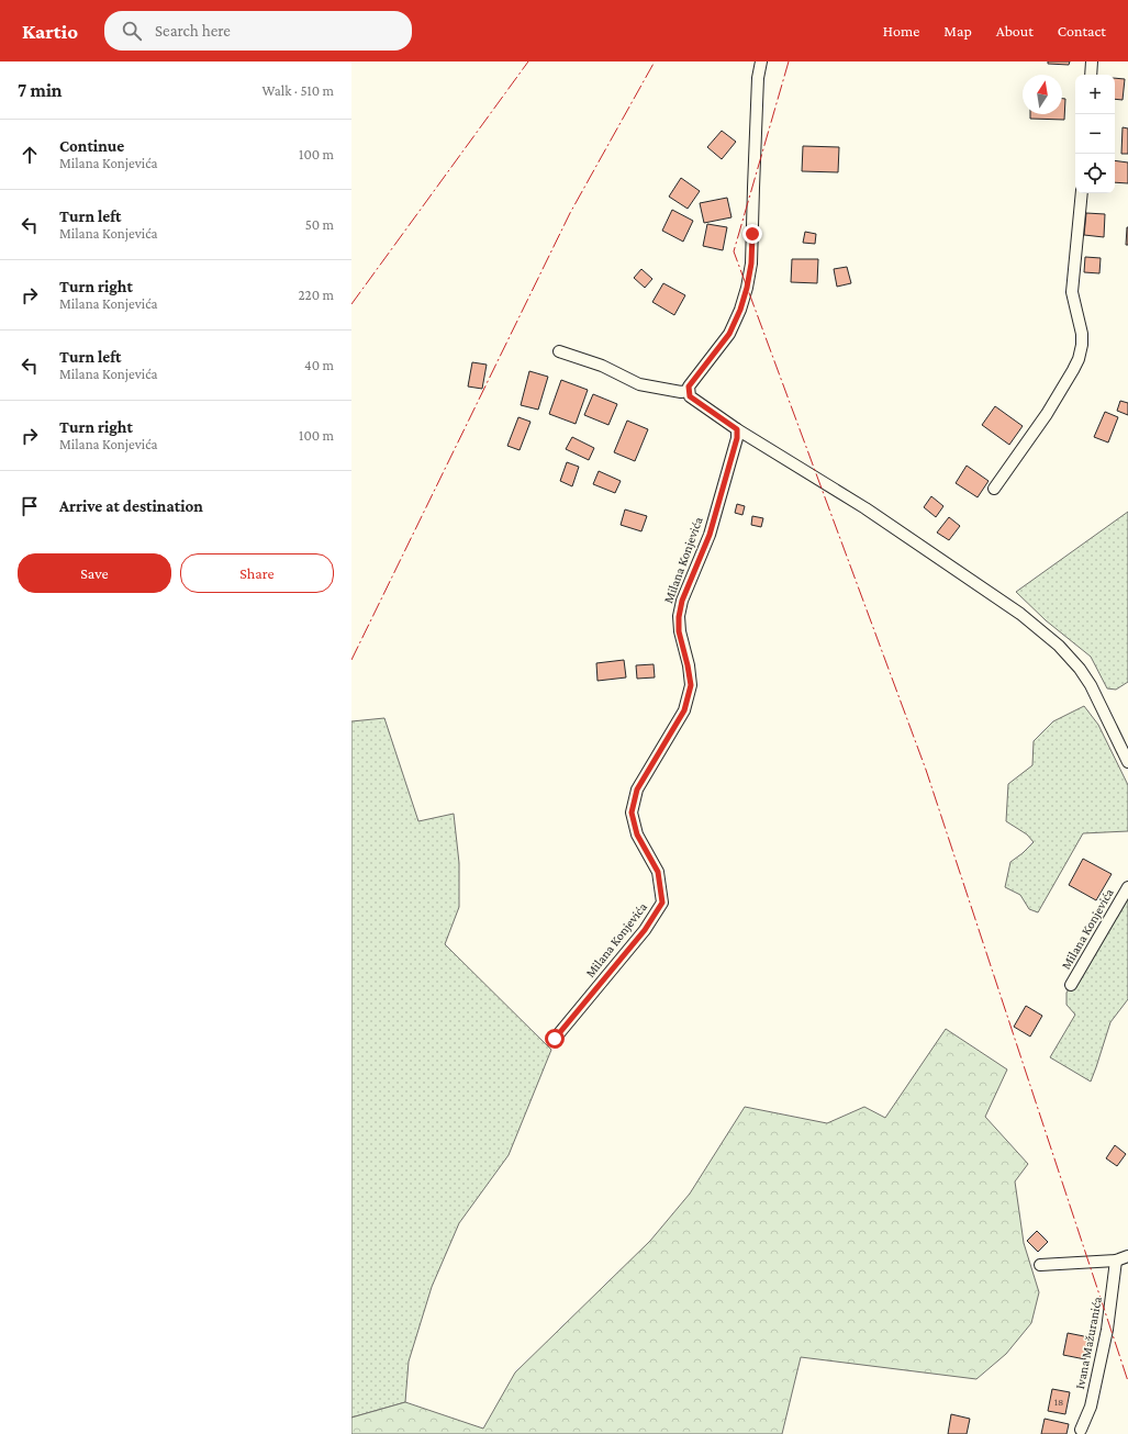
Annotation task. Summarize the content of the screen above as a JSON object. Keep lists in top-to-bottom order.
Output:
{
  "streets": {
    "street": ["Milana Konjevića", "Ivana Mažuranića"]
  },
  "house_numbers": ["18"],
  "north": "top",
  "page": {
    "header": "Kartio",
    "search": "Search here",
    "nav": [
      "Home",
      "Map",
      "About",
      "Contact"
    ],
    "heading": ["7 min", "Walk · 510 m"],
    "map_buttons": ["+", "−"],
    "list": [
      ["Continue", "Milana Konjevića", "100 m"],
      ["Turn left", "Milana Konjevića", "50 m"],
      ["Turn right", "Milana Konjevića", "220 m"],
      ["Turn left", "Milana Konjevića", "40 m"],
      ["Turn right", "Milana Konjevića", "100 m"],
      "Arrive at destination"
    ],
    "buttons": ["Save", "Share"]
  }
}
